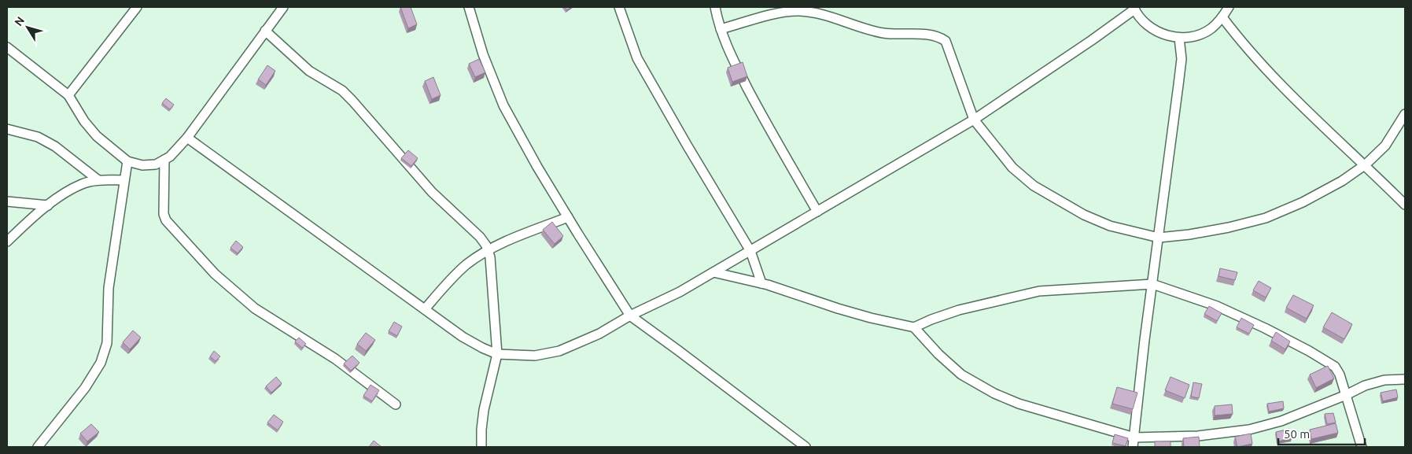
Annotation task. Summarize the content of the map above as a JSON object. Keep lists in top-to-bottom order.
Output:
{
  "scale_bar": "50 m",
  "north": "top left"
}
